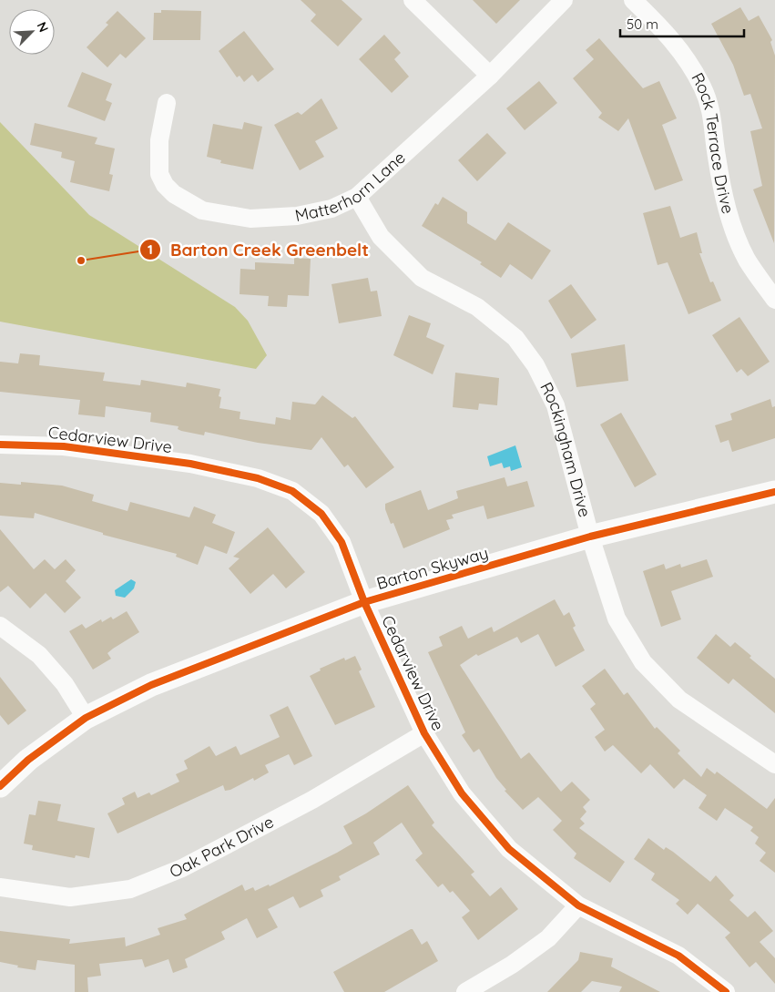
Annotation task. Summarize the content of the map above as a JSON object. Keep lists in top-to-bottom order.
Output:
{
  "streets": {
    "street": [
      "Rock Terrace Drive",
      "Matterhorn Lane",
      "Cedarview Drive",
      "Rockingham Drive",
      "Barton Skyway",
      "Oak Park Drive"
    ]
  },
  "crossings": [
    ["Matterhorn Lane", "Rockingham Drive"],
    ["Cedarview Drive", "Barton Skyway"],
    ["Cedarview Drive", "Oak Park Drive"],
    ["Rockingham Drive", "Barton Skyway"]
  ],
  "places": ["Barton Creek Greenbelt"],
  "scale_bar": "50 m",
  "north": "top right"
}
